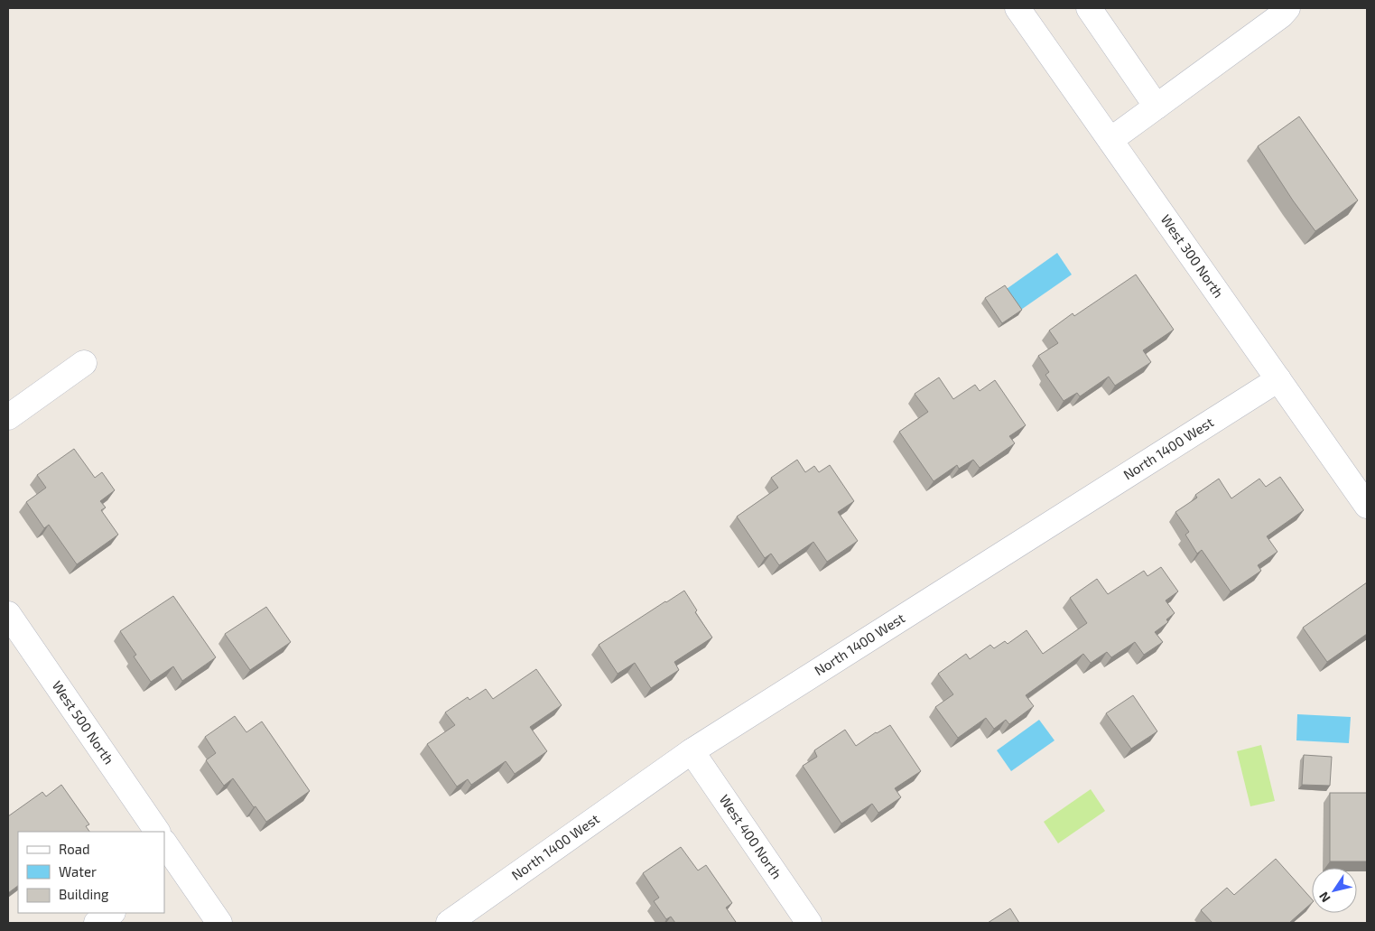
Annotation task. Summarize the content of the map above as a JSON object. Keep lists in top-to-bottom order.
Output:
{
  "streets": {
    "street": [
      "West 300 North",
      "North 1400 West",
      "West 500 North",
      "West 400 North"
    ]
  },
  "crossings": [
    ["West 300 North", "North 1400 West"],
    ["North 1400 West", "West 400 North"]
  ],
  "legend": ["Road", "Water", "Building"],
  "north": "bottom left"
}
